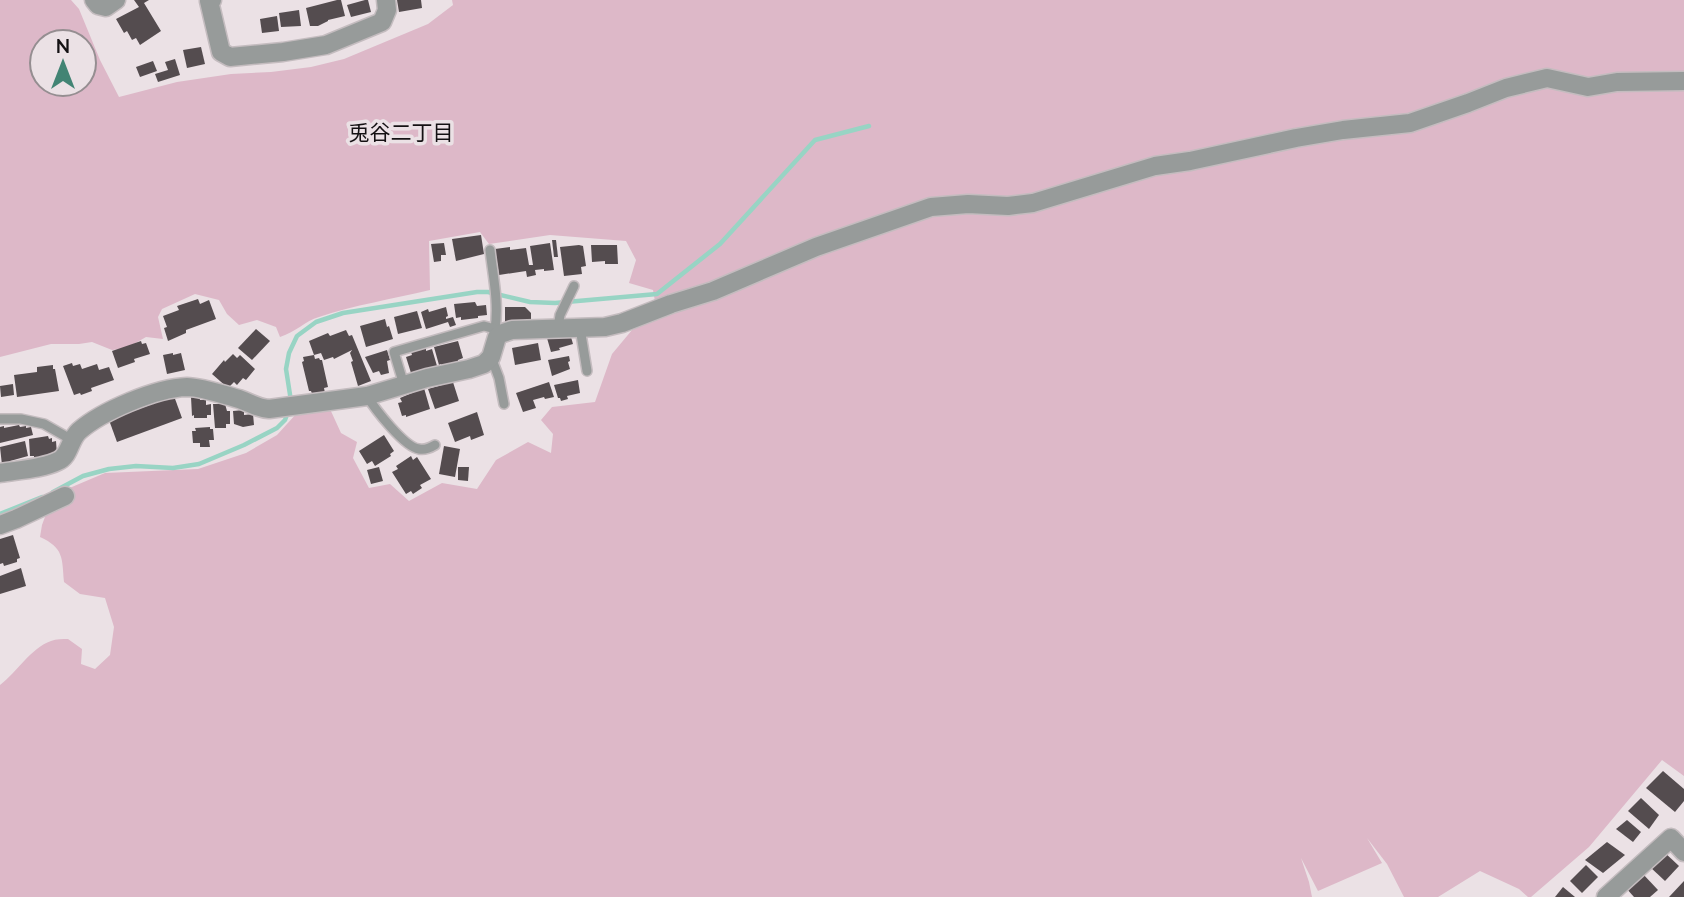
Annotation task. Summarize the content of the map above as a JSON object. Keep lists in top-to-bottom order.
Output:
{
  "districts": ["兎谷二丁目"],
  "north": "top"
}
